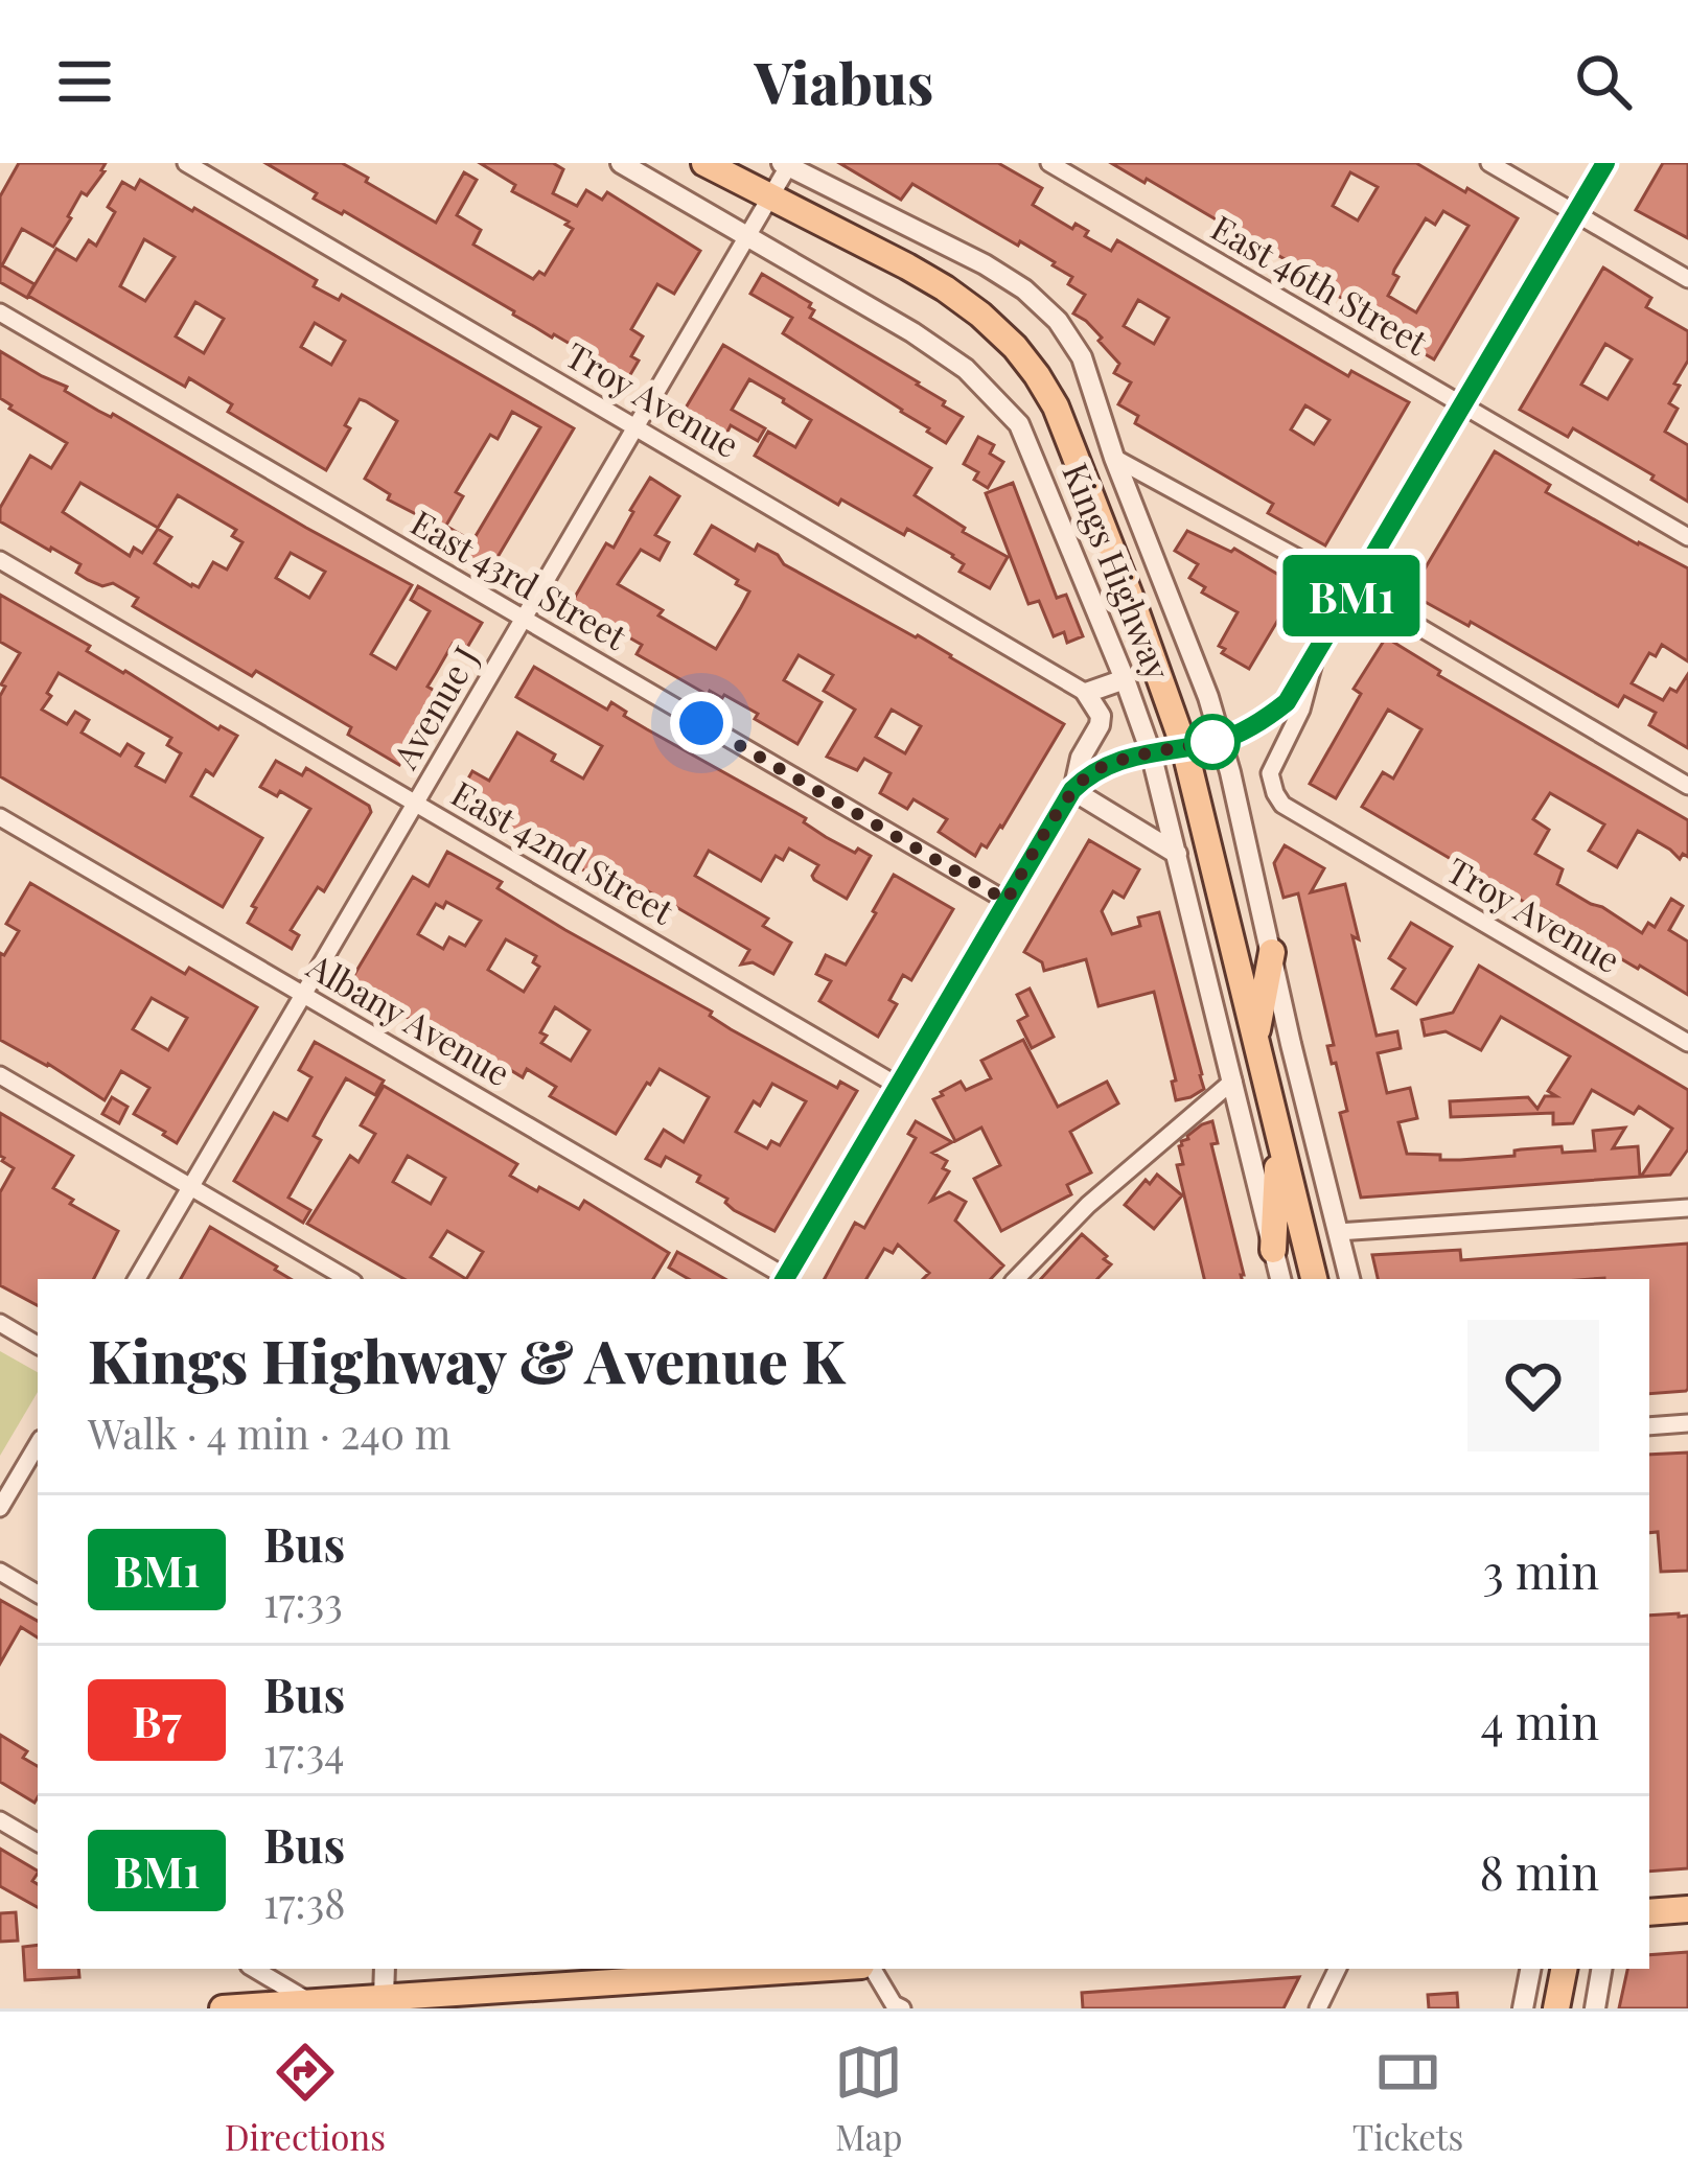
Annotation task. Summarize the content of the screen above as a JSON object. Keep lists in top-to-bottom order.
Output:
{
  "streets": {
    "main road": ["Kings Highway"],
    "street": [
      "East 46th Street",
      "Troy Avenue",
      "East 43rd Street",
      "Avenue J",
      "East 42nd Street",
      "Albany Avenue"
    ]
  },
  "crossings": [
    ["Troy Avenue", "Avenue J"],
    ["Kings Highway", "Avenue J"],
    ["East 43rd Street", "Avenue J"],
    ["Avenue J", "East 42nd Street"],
    ["Avenue J", "Albany Avenue"]
  ],
  "lines": ["bus line BM1"],
  "page": {
    "header": "Viabus",
    "on_map": "BM1",
    "heading": ["Kings Highway & Avenue K", "Walk · 4 min · 240 m"],
    "list": [
      {
        "mark": "BM1",
        "name": "Bus",
        "note": "17:33",
        "value": "3 min"
      },
      {
        "mark": "B7",
        "name": "Bus",
        "note": "17:34",
        "value": "4 min"
      },
      {
        "mark": "BM1",
        "name": "Bus",
        "note": "17:38",
        "value": "8 min"
      }
    ],
    "tabs": ["Directions", "Map", "Tickets"]
  }
}
